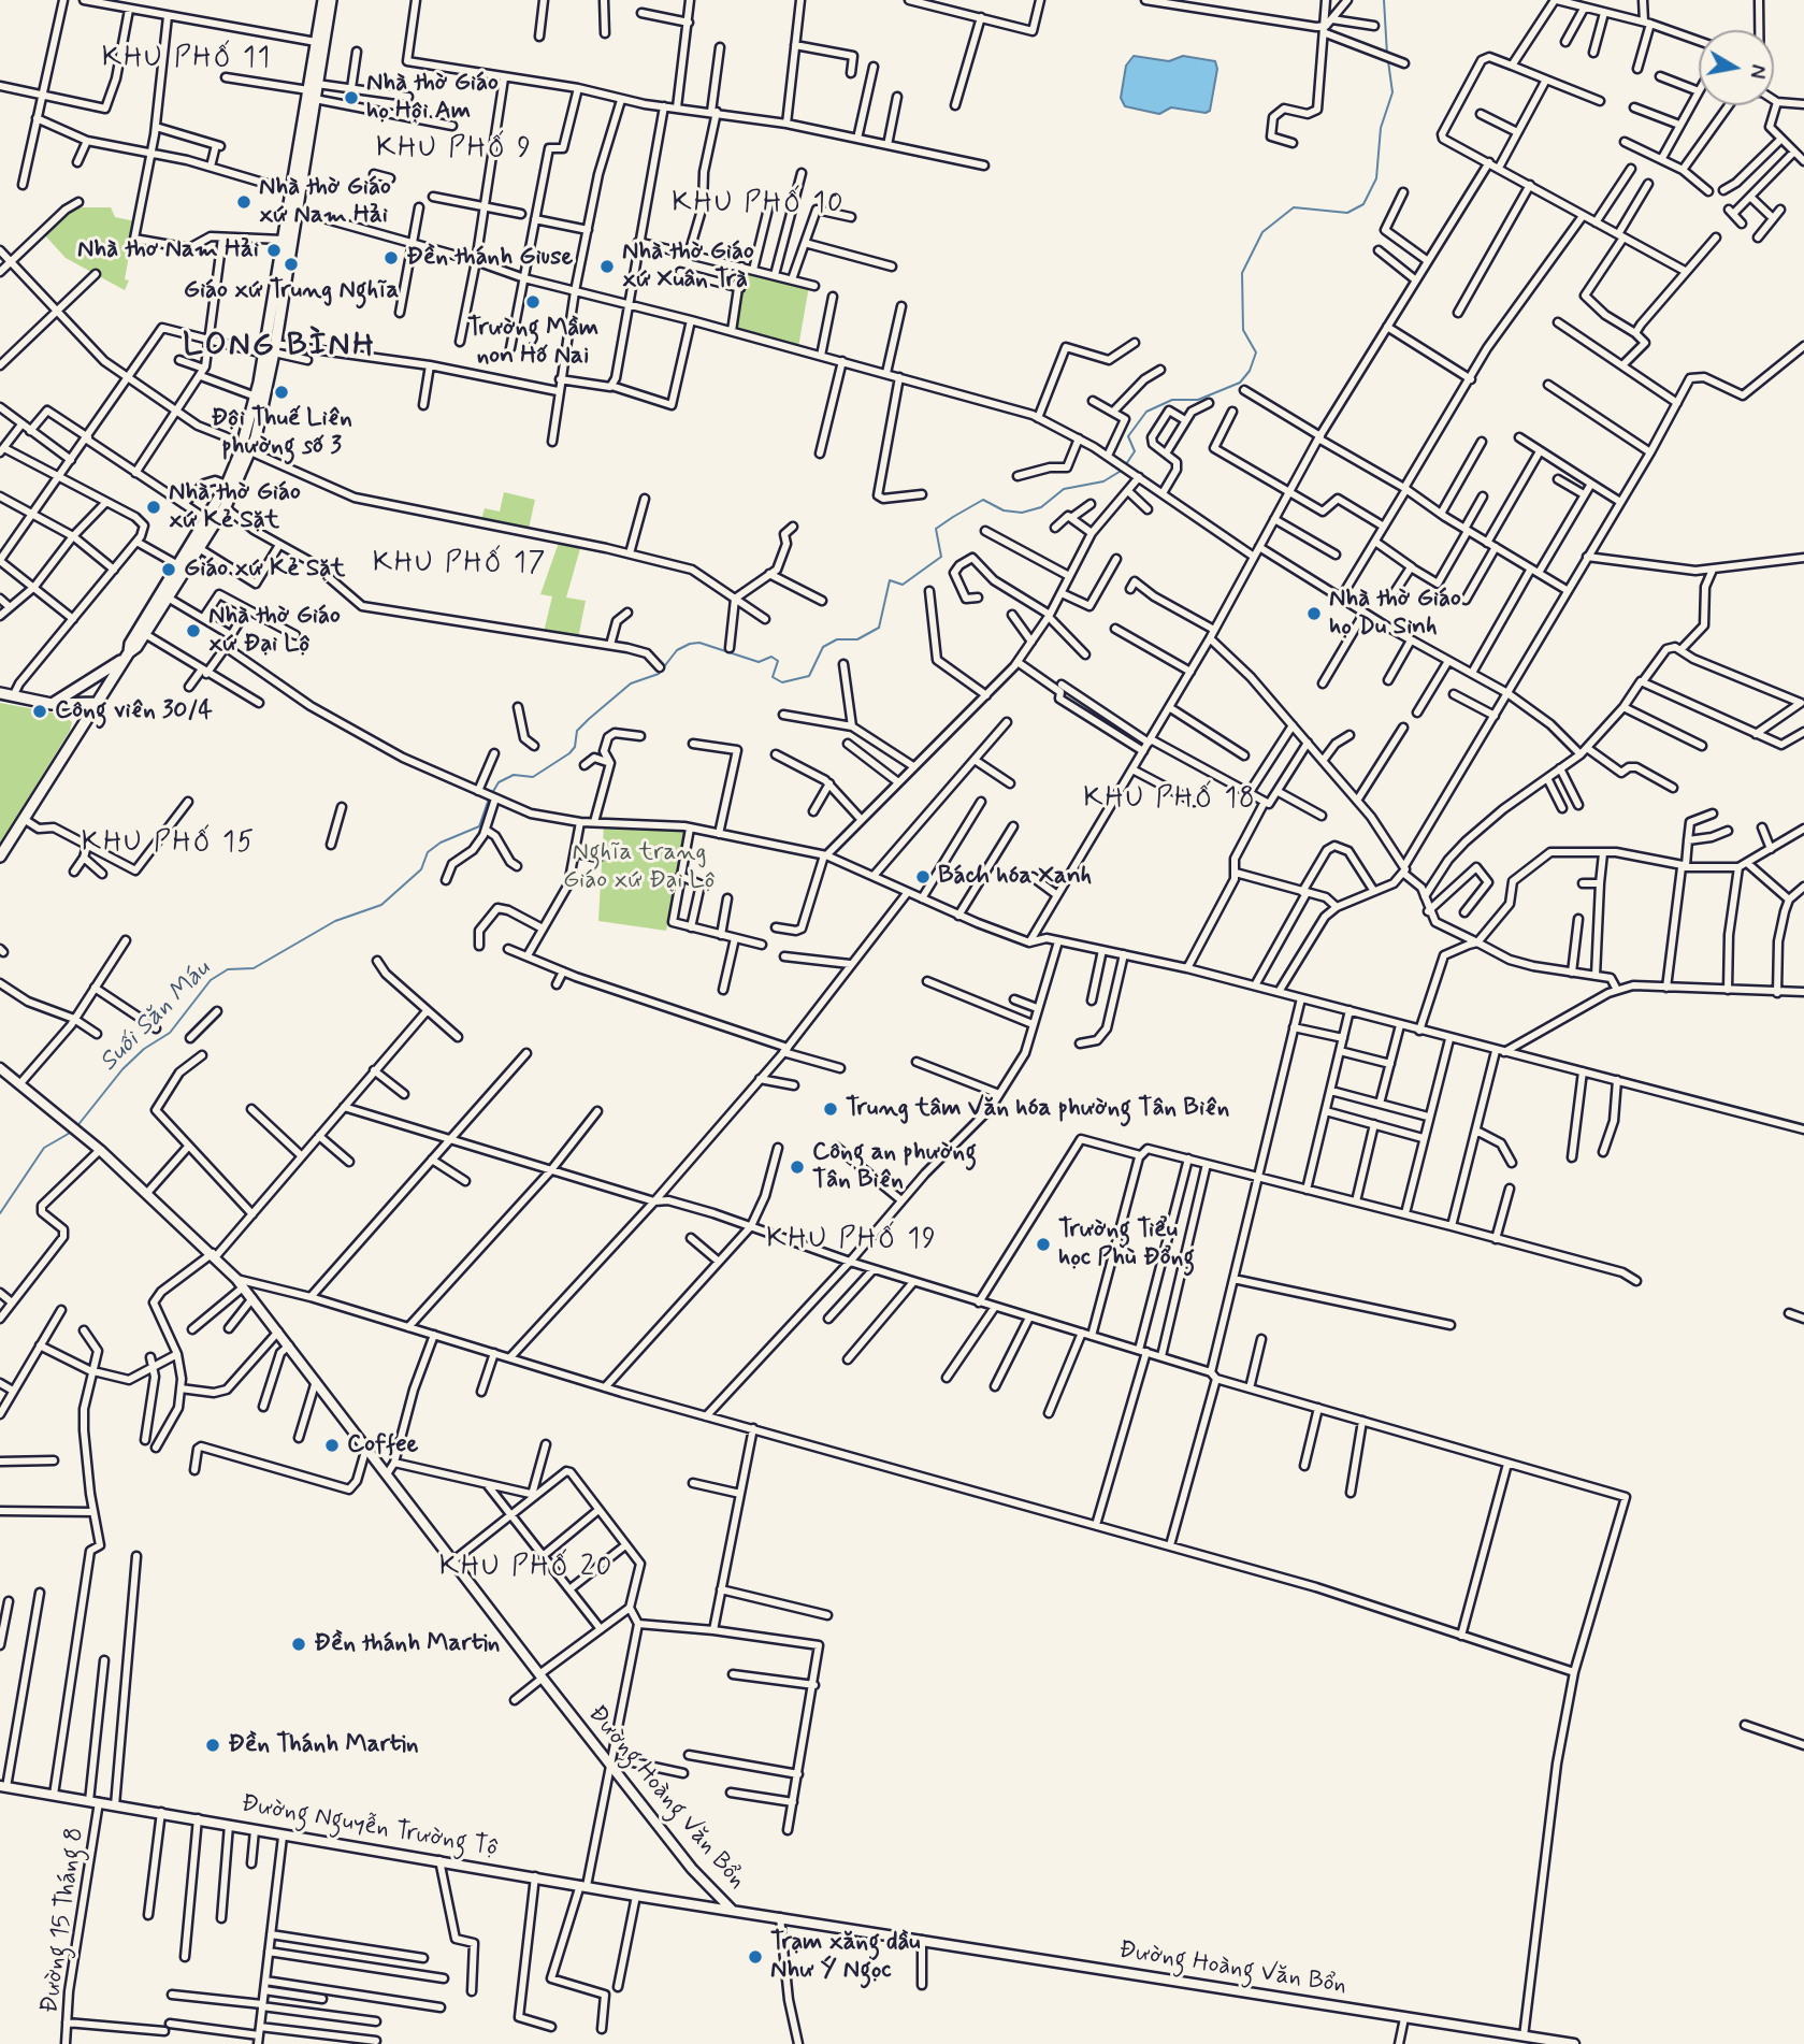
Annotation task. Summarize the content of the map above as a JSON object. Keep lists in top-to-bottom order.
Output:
{
  "streets": {
    "main road": ["Đường Hoàng Văn Bổn", "Đường Nguyễn Trường Tộ"],
    "street": ["Đường 15 Tháng 8"]
  },
  "crossings": [
    ["Đường Hoàng Văn Bổn", "Đường Nguyễn Trường Tộ"],
    ["Đường Nguyễn Trường Tộ", "Đường 15 Tháng 8"]
  ],
  "districts": [
    "KHU PHỐ 11",
    "KHU PHỐ 9",
    "KHU PHỐ 10",
    "LONG BÌNH",
    "KHU PHỐ 17",
    "KHU PHỐ 18",
    "KHU PHỐ 15",
    "KHU PHỐ 19",
    "KHU PHỐ 20"
  ],
  "water": ["Suối Săn Máu"],
  "parks": ["Nghĩa trang Giáo xứ Đại Lộ"],
  "places": [
    "Nhà thờ Giáo họ Hội Am",
    "Nhà thờ Giáo xứ Nam Hải",
    "Nhà thơ Nam Hải",
    "Đền thánh Giuse",
    "Giáo xứ Trung Nghĩa",
    "Nhà thờ Giáo xứ Xuân Trà",
    "Trường Mầm non Hố Nai",
    "Đội Thuế Liên phường số 3",
    "Nhà thờ Giáo xứ Kẻ Sặt",
    "Giáo xứ Kẻ Sặt",
    "Nhà thờ Giáo họ Du Sinh",
    "Nhà thờ Giáo xứ Đại Lộ",
    "Công viên 30/4",
    "Bách hóa Xanh",
    "Trung tâm Văn hóa phường Tân Biên",
    "Công an phường Tân Biên",
    "Trường Tiểu học Phù Đổng",
    "Coffee",
    "Đền thánh Martin",
    "Đền Thánh Martin",
    "Trạm xăng dầu Như Ý Ngọc"
  ],
  "north": "right"
}
